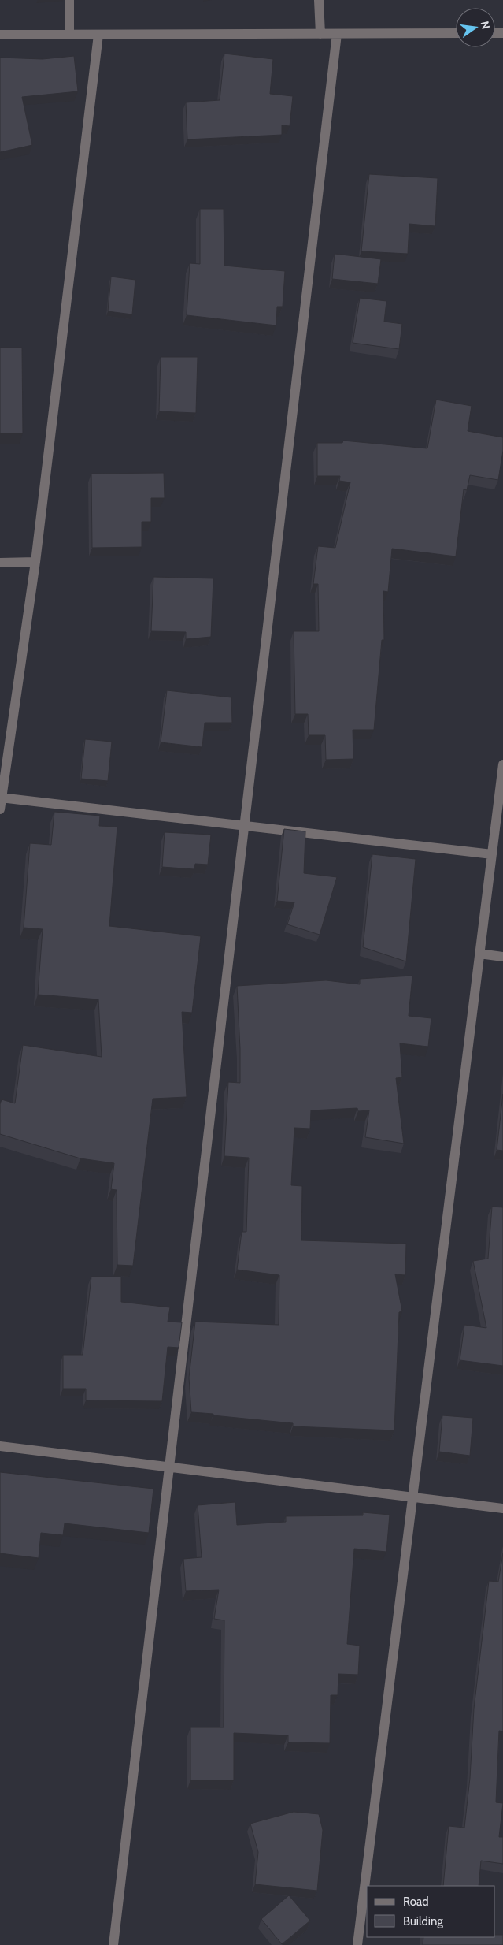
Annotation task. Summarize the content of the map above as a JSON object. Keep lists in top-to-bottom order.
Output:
{
  "legend": ["Road", "Building"],
  "north": "right"
}
